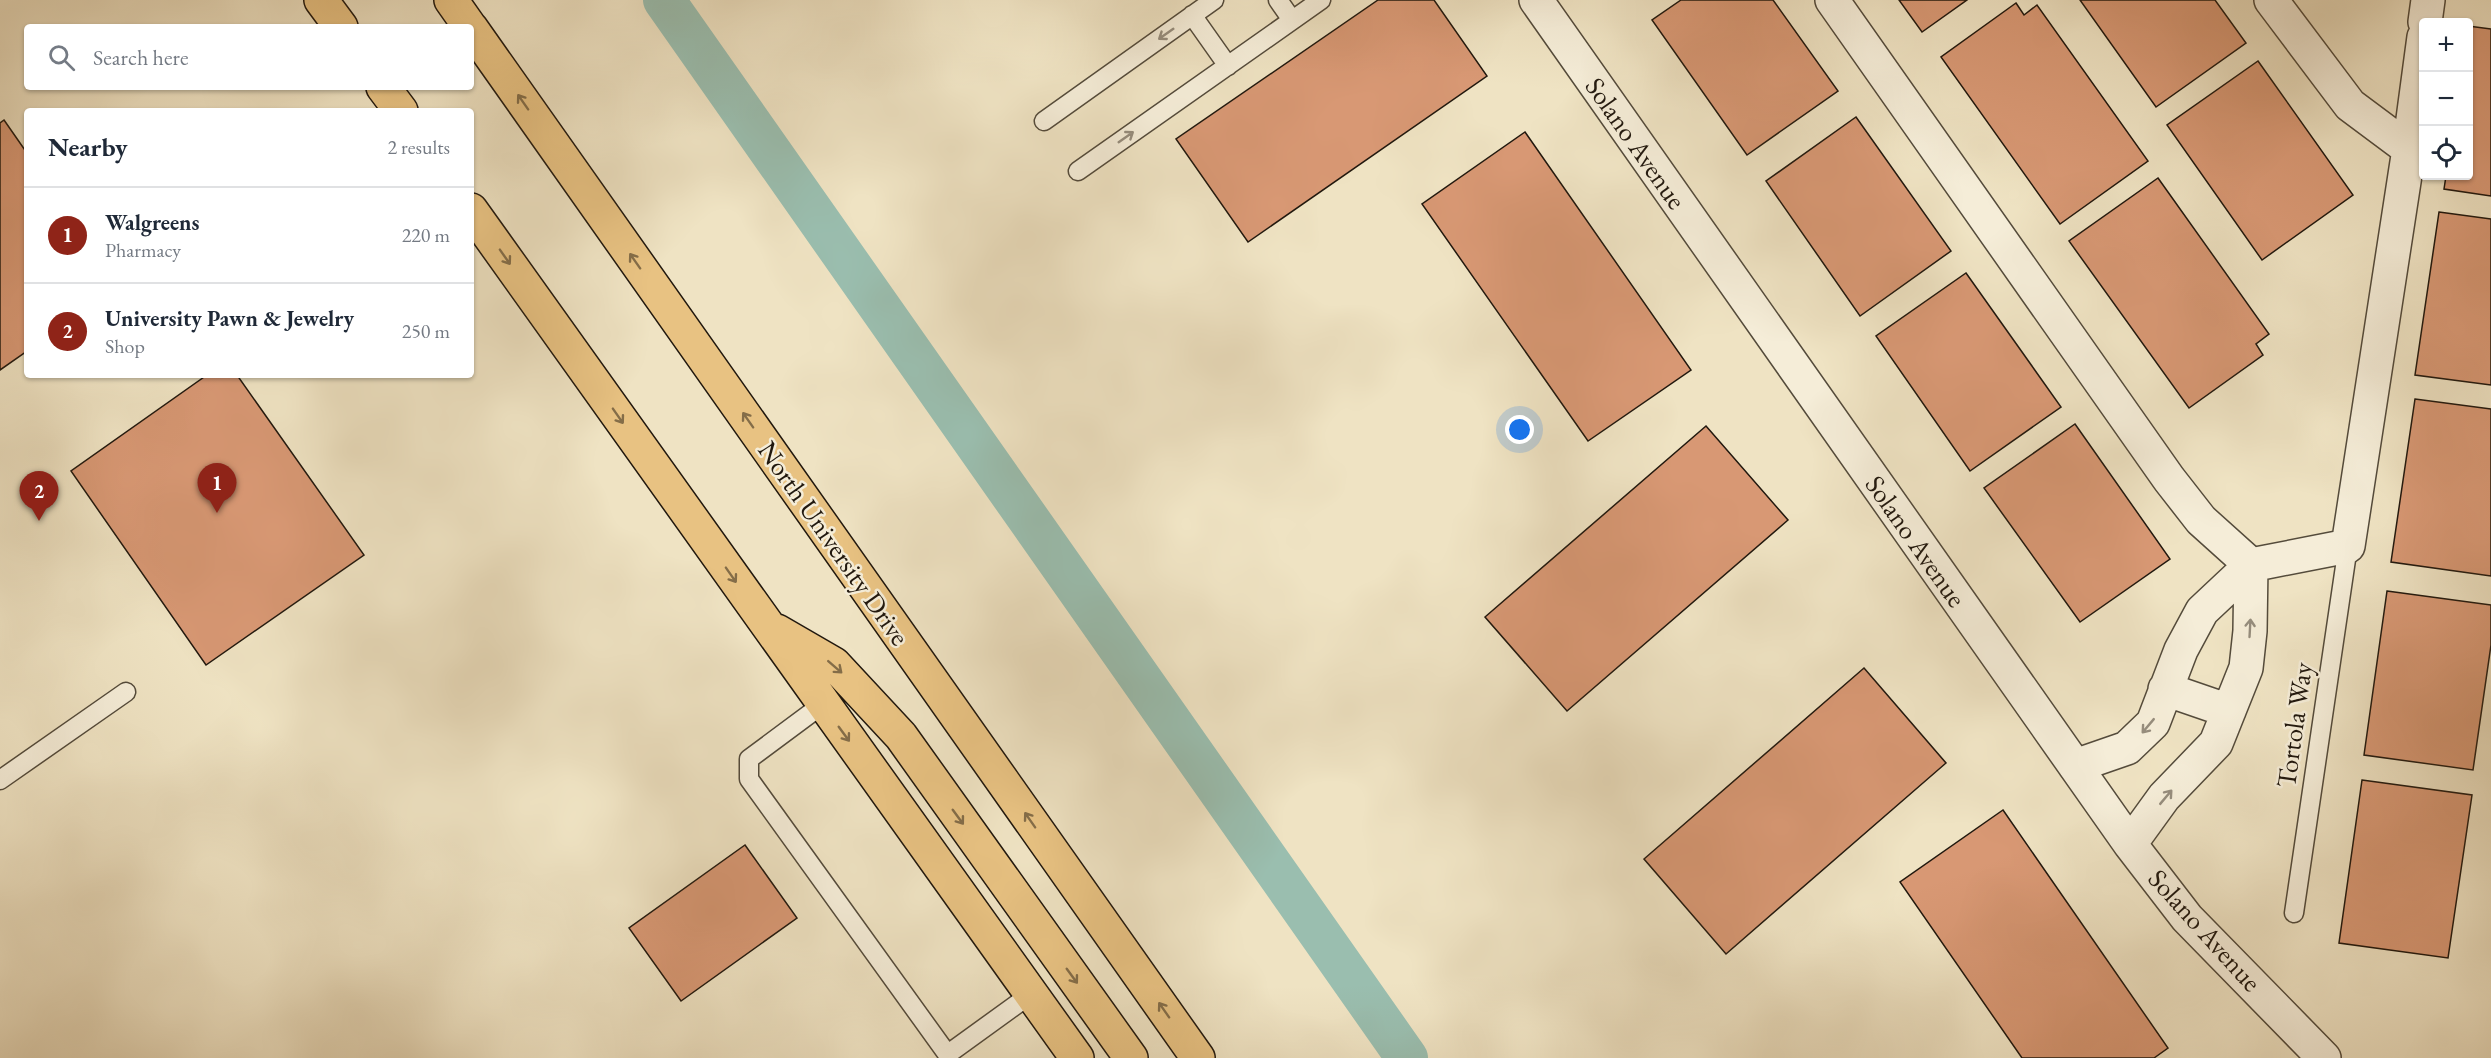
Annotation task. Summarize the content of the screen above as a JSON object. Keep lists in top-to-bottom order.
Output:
{
  "streets": {
    "main road": ["North University Drive"],
    "street": ["Solano Avenue"],
    "lane": ["Tortola Way"]
  },
  "page": {
    "map_buttons": ["+", "−"],
    "search": "Search here",
    "heading": ["Nearby", "2 results"],
    "list": [
      {
        "mark": "1",
        "name": "Walgreens",
        "note": "Pharmacy",
        "value": "220 m"
      },
      {
        "mark": "2",
        "name": "University Pawn & Jewelry",
        "note": "Shop",
        "value": "250 m"
      }
    ],
    "pins": ["1", "2"]
  }
}
